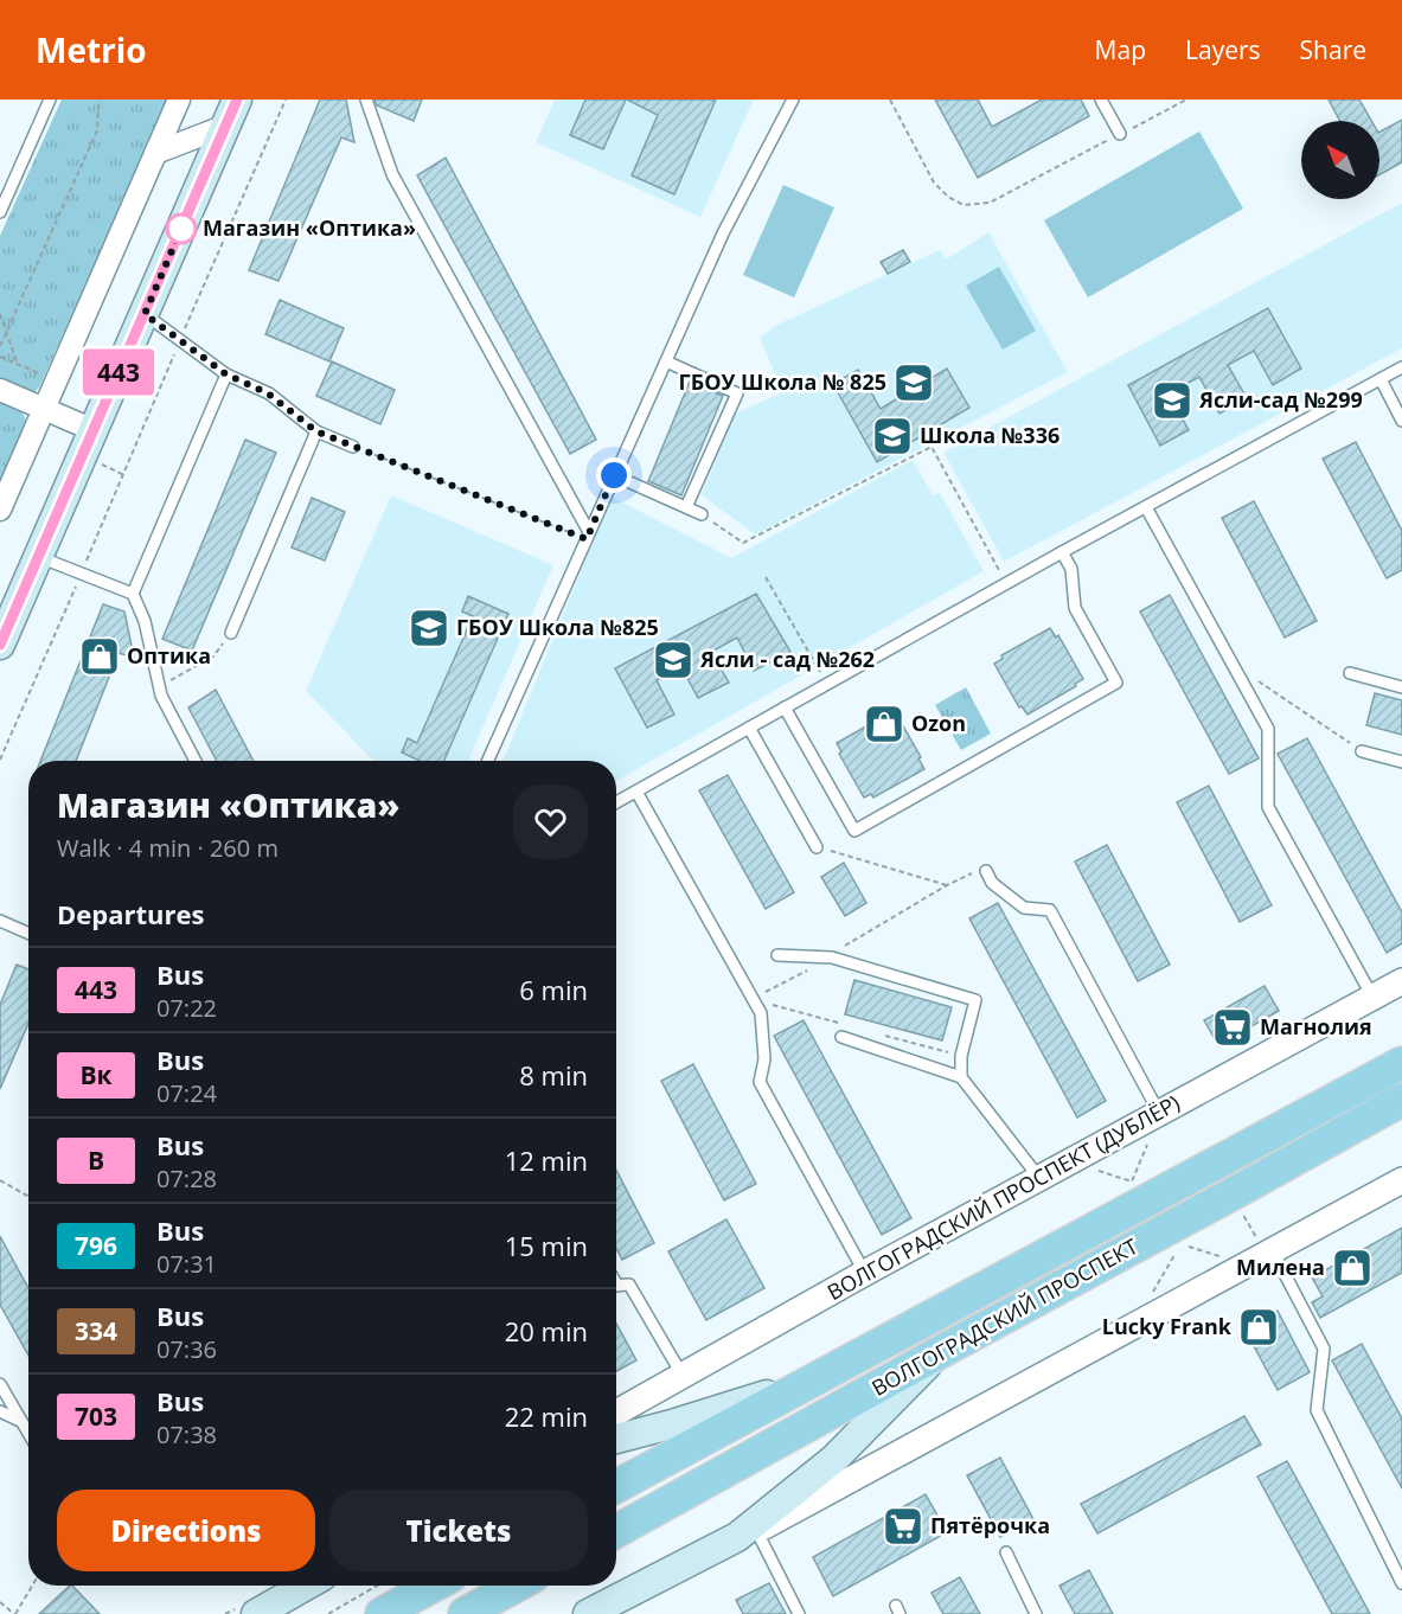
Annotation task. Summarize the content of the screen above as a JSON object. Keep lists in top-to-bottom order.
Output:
{
  "streets": {
    "main road": ["ВОЛГОГРАДСКИЙ ПРОСПЕКТ"],
    "street": ["ВОЛГОГРАДСКИЙ ПРОСПЕКТ (ДУБЛЁР)"]
  },
  "places": {
    "other": ["Магазин «Оптика»"],
    "school or university": [
      "ГБОУ Школа № 825",
      "Ясли-сад №299",
      "Школа №336",
      "ГБОУ Школа №825",
      "Ясли - сад №262"
    ],
    "shop": [
      "Оптика",
      "Ozon",
      "Милена",
      "Lucky Frank"
    ],
    "supermarket": ["Магнолия", "Пятёрочка"]
  },
  "lines": ["bus line 443"],
  "north": "top left",
  "page": {
    "header": "Metrio",
    "nav": ["Map", "Layers", "Share"],
    "on_map": "443",
    "heading": [
      ["Магазин «Оптика»", "Walk · 4 min · 260 m"],
      "Departures"
    ],
    "list": [
      {
        "mark": "443",
        "name": "Bus",
        "note": "07:22",
        "value": "6 min"
      },
      {
        "mark": "Вк",
        "name": "Bus",
        "note": "07:24",
        "value": "8 min"
      },
      {
        "mark": "В",
        "name": "Bus",
        "note": "07:28",
        "value": "12 min"
      },
      {
        "mark": "796",
        "name": "Bus",
        "note": "07:31",
        "value": "15 min"
      },
      {
        "mark": "334",
        "name": "Bus",
        "note": "07:36",
        "value": "20 min"
      },
      {
        "mark": "703",
        "name": "Bus",
        "note": "07:38",
        "value": "22 min"
      }
    ],
    "buttons": ["Directions", "Tickets"]
  }
}
